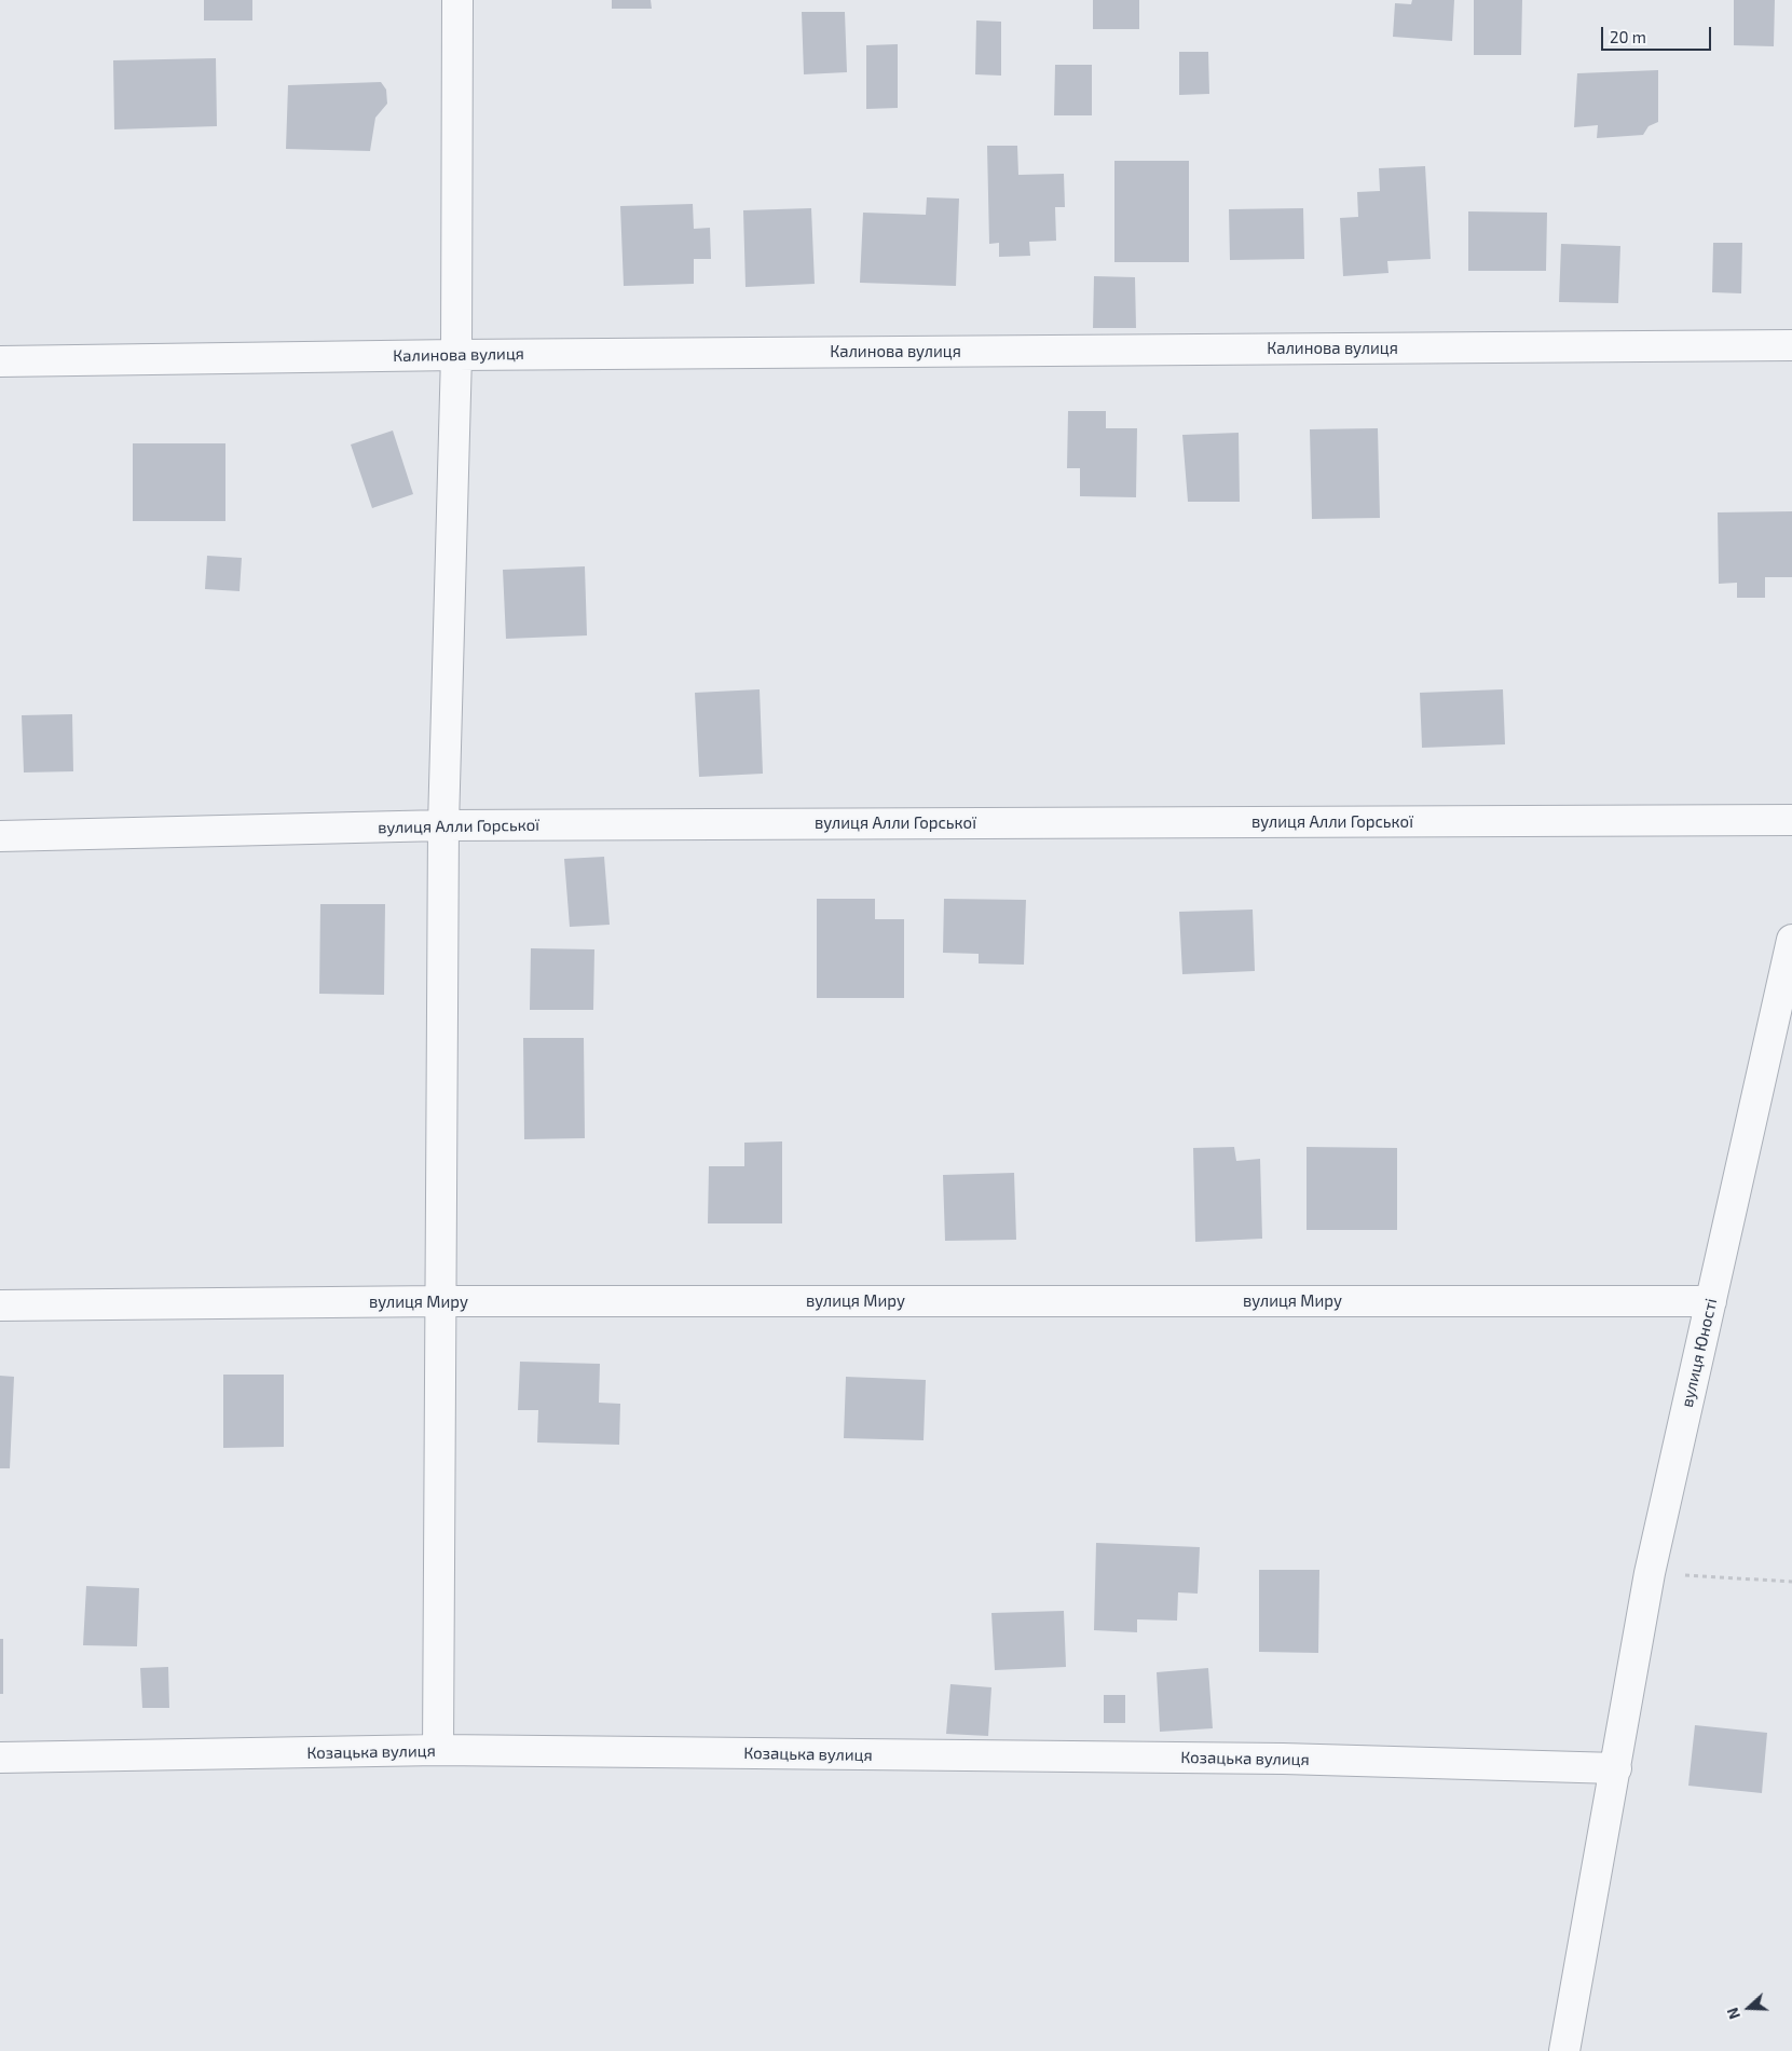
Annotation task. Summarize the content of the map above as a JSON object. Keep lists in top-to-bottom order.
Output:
{
  "streets": {
    "street": [
      "Калинова вулиця",
      "вулиця Алли Горської",
      "вулиця Миру",
      "вулиця Юності",
      "Козацька вулиця"
    ]
  },
  "crossings": [
    ["вулиця Миру", "вулиця Юності"],
    ["вулиця Юності", "Козацька вулиця"]
  ],
  "scale_bar": "20 m",
  "north": "left"
}
